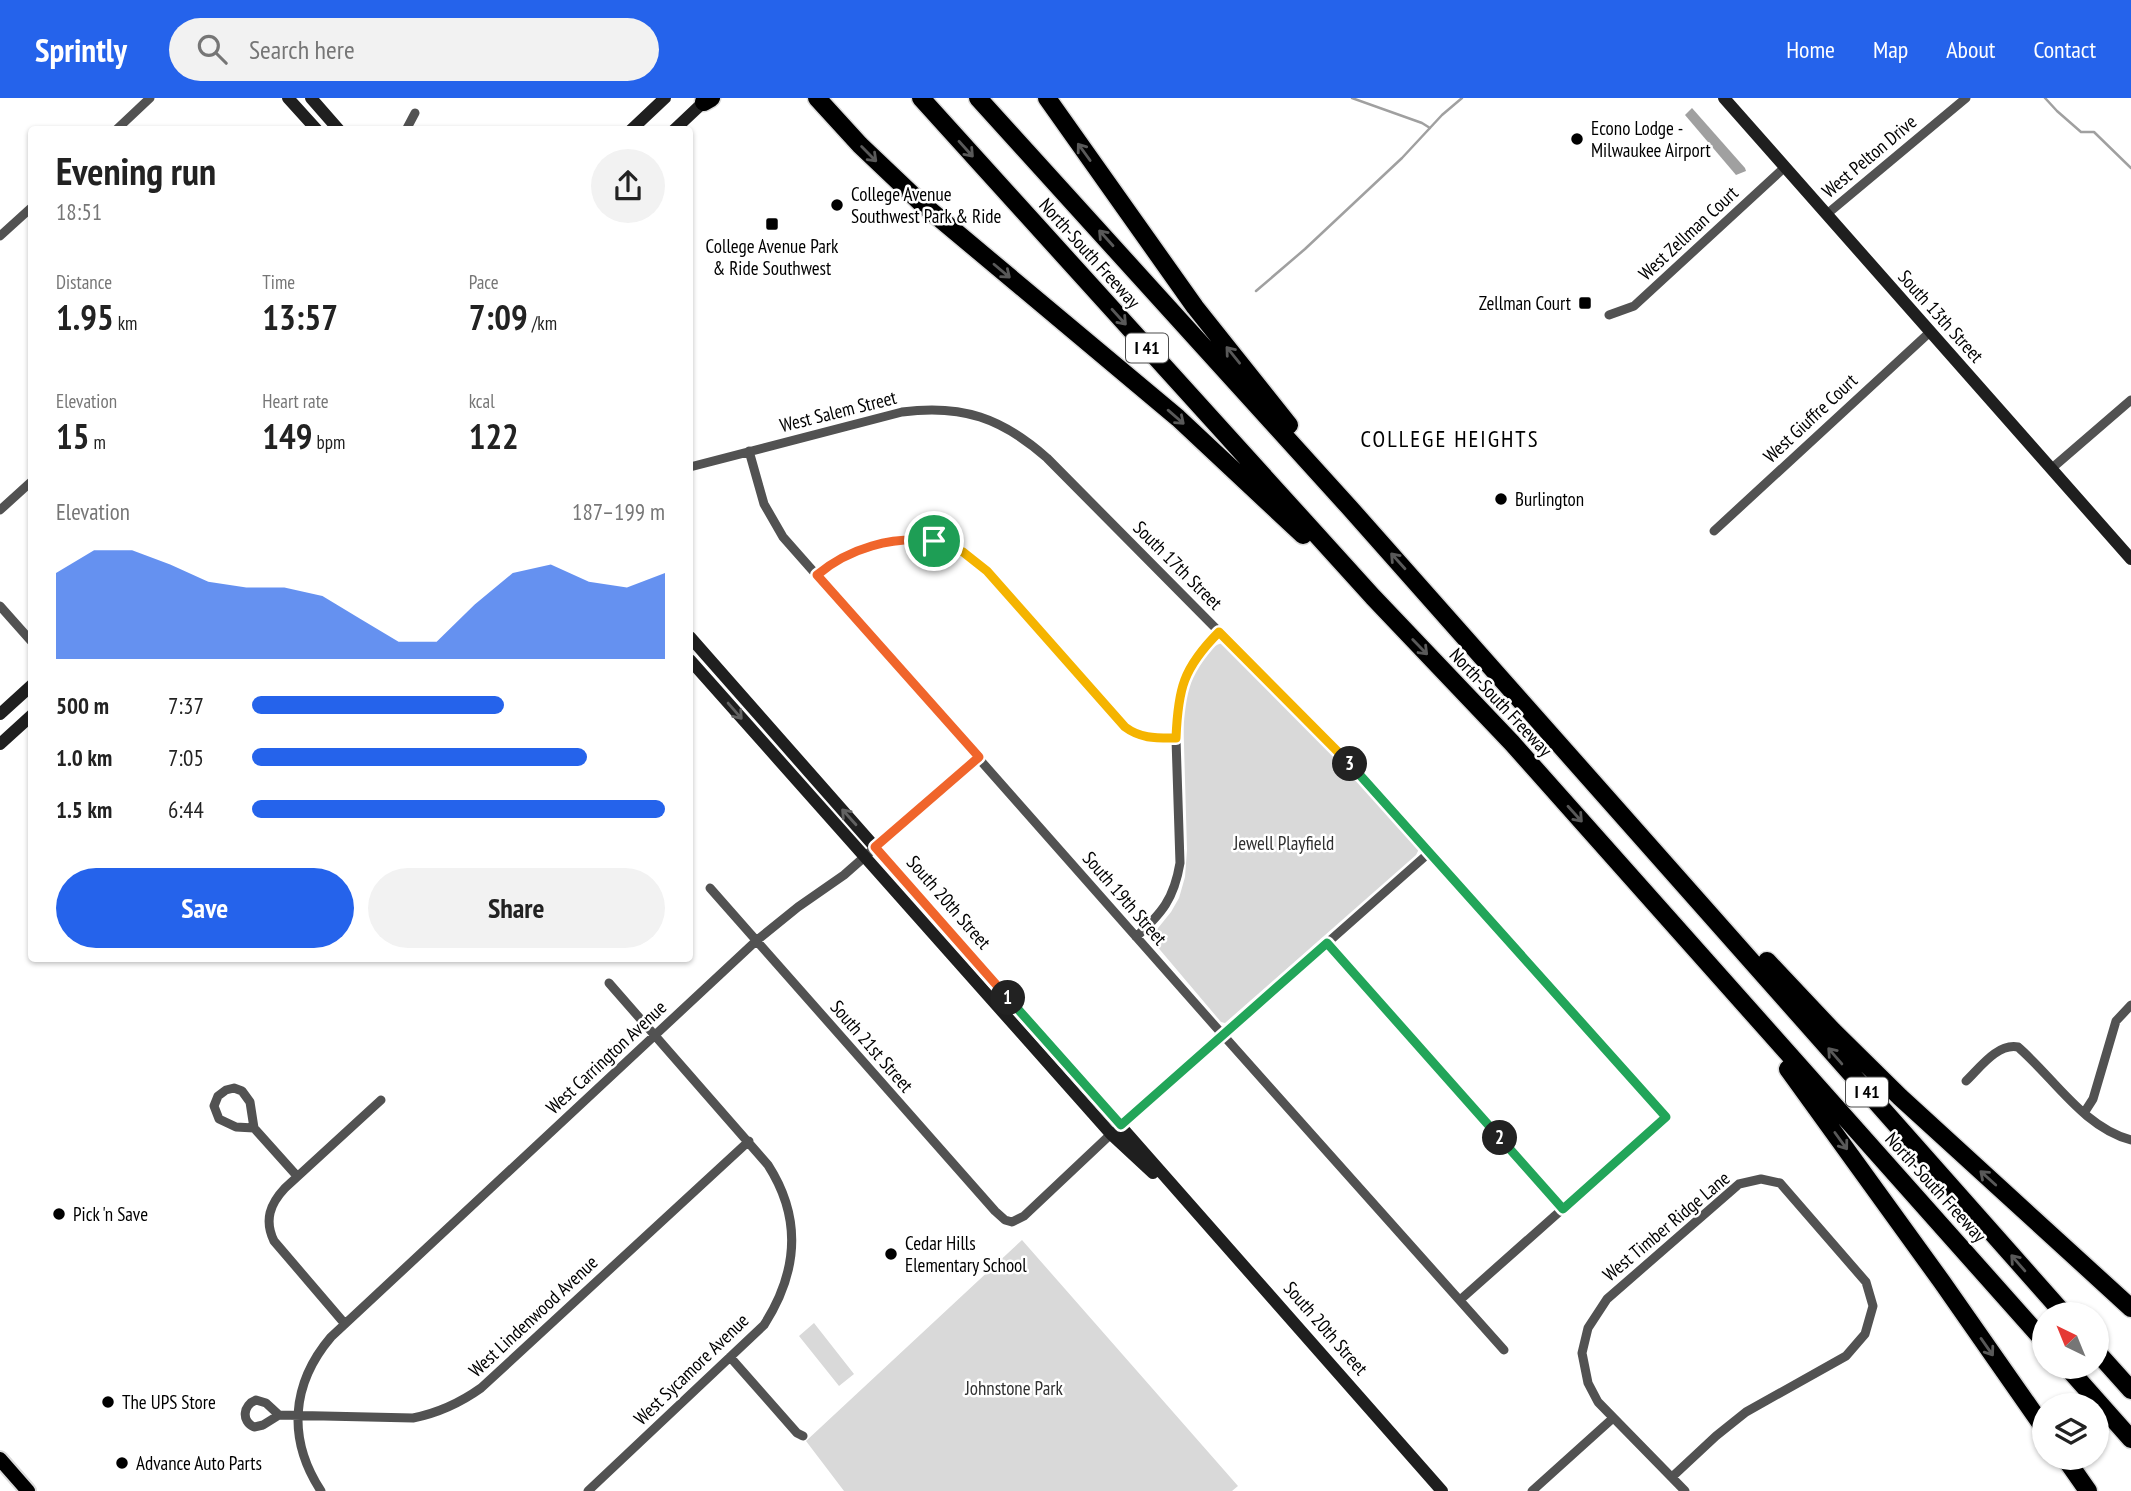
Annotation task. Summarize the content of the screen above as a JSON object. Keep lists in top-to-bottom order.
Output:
{
  "streets": {
    "highway": ["North-South Freeway", "I 41"],
    "street": [
      "West Pelton Drive",
      "West Zellman Court",
      "South 13th Street",
      "West Salem Street",
      "West Giuffre Court",
      "South 17th Street",
      "South 19th Street",
      "South 20th Street",
      "South 21st Street",
      "West Carrington Avenue",
      "West Timber Ridge Lane",
      "West Lindenwood Avenue",
      "West Sycamore Avenue"
    ]
  },
  "crossings": [
    ["West Pelton Drive", "South 13th Street"],
    ["West Zellman Court", "South 13th Street"],
    ["South 13th Street", "West Giuffre Court"],
    ["West Salem Street", "South 17th Street"],
    ["West Salem Street", "South 19th Street"],
    ["South 19th Street", "West Carrington Avenue"],
    ["South 20th Street", "South 21st Street"],
    ["South 20th Street", "West Carrington Avenue"],
    ["South 21st Street", "West Carrington Avenue"],
    ["West Carrington Avenue", "West Lindenwood Avenue"],
    ["West Carrington Avenue", "West Sycamore Avenue"],
    ["West Lindenwood Avenue", "West Sycamore Avenue"]
  ],
  "districts": ["COLLEGE HEIGHTS"],
  "parks": ["Jewell Playfield", "Johnstone Park"],
  "places": {
    "other": [
      "Econo Lodge - Milwaukee Airport",
      "College Avenue Southwest Park & Ride",
      "Burlington",
      "Pick 'n Save",
      "Cedar Hills Elementary School",
      "The UPS Store",
      "Advance Auto Parts"
    ],
    "transit": ["College Avenue Park & Ride Southwest", "Zellman Court"]
  },
  "north": "top left",
  "page": {
    "header": "Sprintly",
    "search": "Search here",
    "nav": [
      "Home",
      "Map",
      "About",
      "Contact"
    ],
    "heading": ["Evening run", "18:51"],
    "stats": [
      ["Distance", "1.95 km"],
      ["Time", "13:57"],
      ["Pace", "7:09 /km"],
      ["Elevation", "15 m"],
      ["Heart rate", "149 bpm"],
      ["kcal", "122"]
    ],
    "chart": ["Elevation", "187–199 m"],
    "list": [
      {
        "name": "500 m",
        "note": "7:37"
      },
      {
        "name": "1.0 km",
        "note": "7:05"
      },
      {
        "name": "1.5 km",
        "note": "6:44"
      }
    ],
    "pins": ["3", "1", "2"],
    "buttons": ["Save", "Share"]
  }
}
